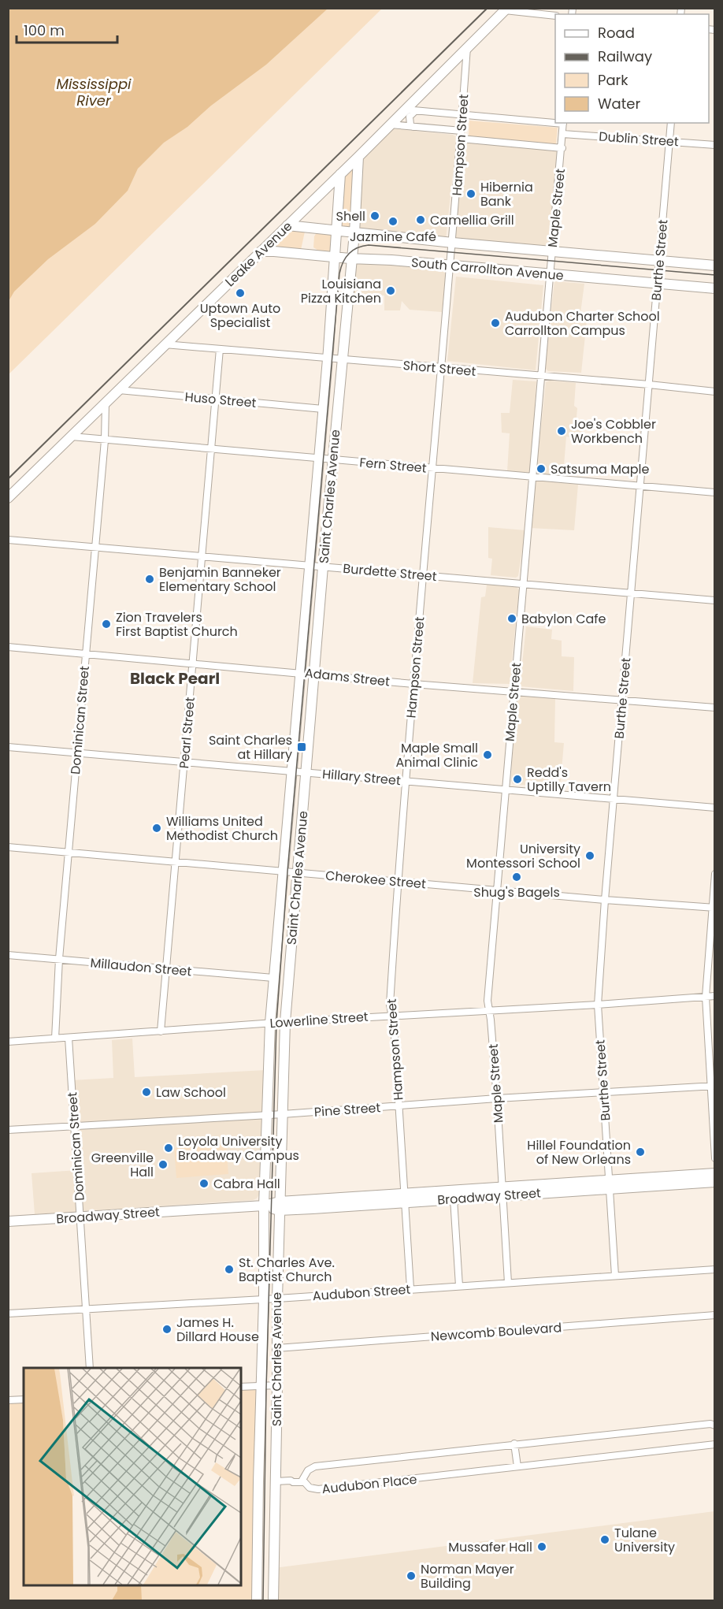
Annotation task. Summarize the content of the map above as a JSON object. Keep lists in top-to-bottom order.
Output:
{
  "streets": {
    "main road": [
      "Leake Avenue",
      "South Carrollton Avenue",
      "Saint Charles Avenue",
      "Broadway Street"
    ],
    "street": [
      "Dublin Street",
      "Hampson Street",
      "Maple Street",
      "Burthe Street",
      "Short Street",
      "Huso Street",
      "Fern Street",
      "Burdette Street",
      "Adams Street",
      "Dominican Street",
      "Pearl Street",
      "Hillary Street",
      "Cherokee Street",
      "Millaudon Street",
      "Lowerline Street",
      "Pine Street",
      "Audubon Street",
      "Newcomb Boulevard",
      "Audubon Place"
    ]
  },
  "crossings": [
    ["Dublin Street", "Hampson Street"],
    ["Dublin Street", "Maple Street"],
    ["Dublin Street", "Leake Avenue"],
    ["Dublin Street", "Burthe Street"],
    ["Hampson Street", "Leake Avenue"],
    ["Hampson Street", "South Carrollton Avenue"],
    ["Hampson Street", "Short Street"],
    ["Hampson Street", "Fern Street"],
    ["Hampson Street", "Burdette Street"],
    ["Hampson Street", "Adams Street"],
    ["Hampson Street", "Hillary Street"],
    ["Hampson Street", "Cherokee Street"],
    ["Hampson Street", "Lowerline Street"],
    ["Hampson Street", "Pine Street"],
    ["Hampson Street", "Broadway Street"],
    ["Hampson Street", "Audubon Street"],
    ["Maple Street", "South Carrollton Avenue"],
    ["Maple Street", "Short Street"],
    ["Maple Street", "Fern Street"],
    ["Maple Street", "Burdette Street"],
    ["Maple Street", "Adams Street"],
    ["Maple Street", "Hillary Street"],
    ["Maple Street", "Cherokee Street"],
    ["Maple Street", "Lowerline Street"],
    ["Maple Street", "Pine Street"],
    ["Maple Street", "Broadway Street"],
    ["Maple Street", "Audubon Street"],
    ["Leake Avenue", "South Carrollton Avenue"],
    ["Leake Avenue", "Short Street"],
    ["Leake Avenue", "Huso Street"],
    ["Leake Avenue", "Fern Street"],
    ["Leake Avenue", "Saint Charles Avenue"],
    ["Leake Avenue", "Dominican Street"],
    ["Burthe Street", "South Carrollton Avenue"],
    ["Burthe Street", "Short Street"],
    ["Burthe Street", "Fern Street"],
    ["Burthe Street", "Burdette Street"],
    ["Burthe Street", "Adams Street"],
    ["Burthe Street", "Hillary Street"],
    ["Burthe Street", "Cherokee Street"],
    ["Burthe Street", "Lowerline Street"],
    ["Burthe Street", "Pine Street"],
    ["Burthe Street", "Broadway Street"],
    ["Burthe Street", "Audubon Street"],
    ["South Carrollton Avenue", "Saint Charles Avenue"],
    ["Short Street", "Saint Charles Avenue"],
    ["Short Street", "Pearl Street"],
    ["Huso Street", "Saint Charles Avenue"],
    ["Huso Street", "Pearl Street"],
    ["Fern Street", "Saint Charles Avenue"],
    ["Fern Street", "Dominican Street"],
    ["Fern Street", "Pearl Street"],
    ["Saint Charles Avenue", "Burdette Street"],
    ["Saint Charles Avenue", "Adams Street"],
    ["Saint Charles Avenue", "Hillary Street"],
    ["Saint Charles Avenue", "Cherokee Street"],
    ["Saint Charles Avenue", "Millaudon Street"],
    ["Saint Charles Avenue", "Lowerline Street"],
    ["Saint Charles Avenue", "Pine Street"],
    ["Saint Charles Avenue", "Broadway Street"],
    ["Saint Charles Avenue", "Audubon Street"],
    ["Saint Charles Avenue", "Newcomb Boulevard"],
    ["Burdette Street", "Dominican Street"],
    ["Burdette Street", "Pearl Street"],
    ["Adams Street", "Dominican Street"],
    ["Adams Street", "Pearl Street"],
    ["Dominican Street", "Hillary Street"],
    ["Dominican Street", "Cherokee Street"],
    ["Dominican Street", "Millaudon Street"],
    ["Dominican Street", "Lowerline Street"],
    ["Dominican Street", "Pine Street"],
    ["Dominican Street", "Broadway Street"],
    ["Dominican Street", "Audubon Street"],
    ["Pearl Street", "Hillary Street"],
    ["Pearl Street", "Cherokee Street"],
    ["Pearl Street", "Millaudon Street"],
    ["Pearl Street", "Lowerline Street"]
  ],
  "districts": ["Black Pearl"],
  "water": ["Mississippi River"],
  "places": {
    "other": [
      "Hibernia Bank",
      "Shell",
      "Camellia Grill",
      "Jazmine Café",
      "Louisiana Pizza Kitchen",
      "Uptown Auto Specialist",
      "Audubon Charter School Carrollton Campus",
      "Joe's Cobbler Workbench",
      "Satsuma Maple",
      "Benjamin Banneker Elementary School",
      "Babylon Cafe",
      "Zion Travelers First Baptist Church",
      "Maple Small Animal Clinic",
      "Redd's Uptilly Tavern",
      "Williams United Methodist Church",
      "University Montessori School",
      "Shug's Bagels",
      "Law School",
      "Loyola University Broadway Campus",
      "Hillel Foundation of New Orleans",
      "Greenville Hall",
      "Cabra Hall",
      "St. Charles Ave. Baptist Church",
      "James H. Dillard House",
      "Tulane University",
      "Mussafer Hall",
      "Norman Mayer Building"
    ],
    "transit": ["Saint Charles at Hillary"]
  },
  "legend": [
    "Road",
    "Railway",
    "Park",
    "Water"
  ],
  "scale_bar": "100 m"
}
